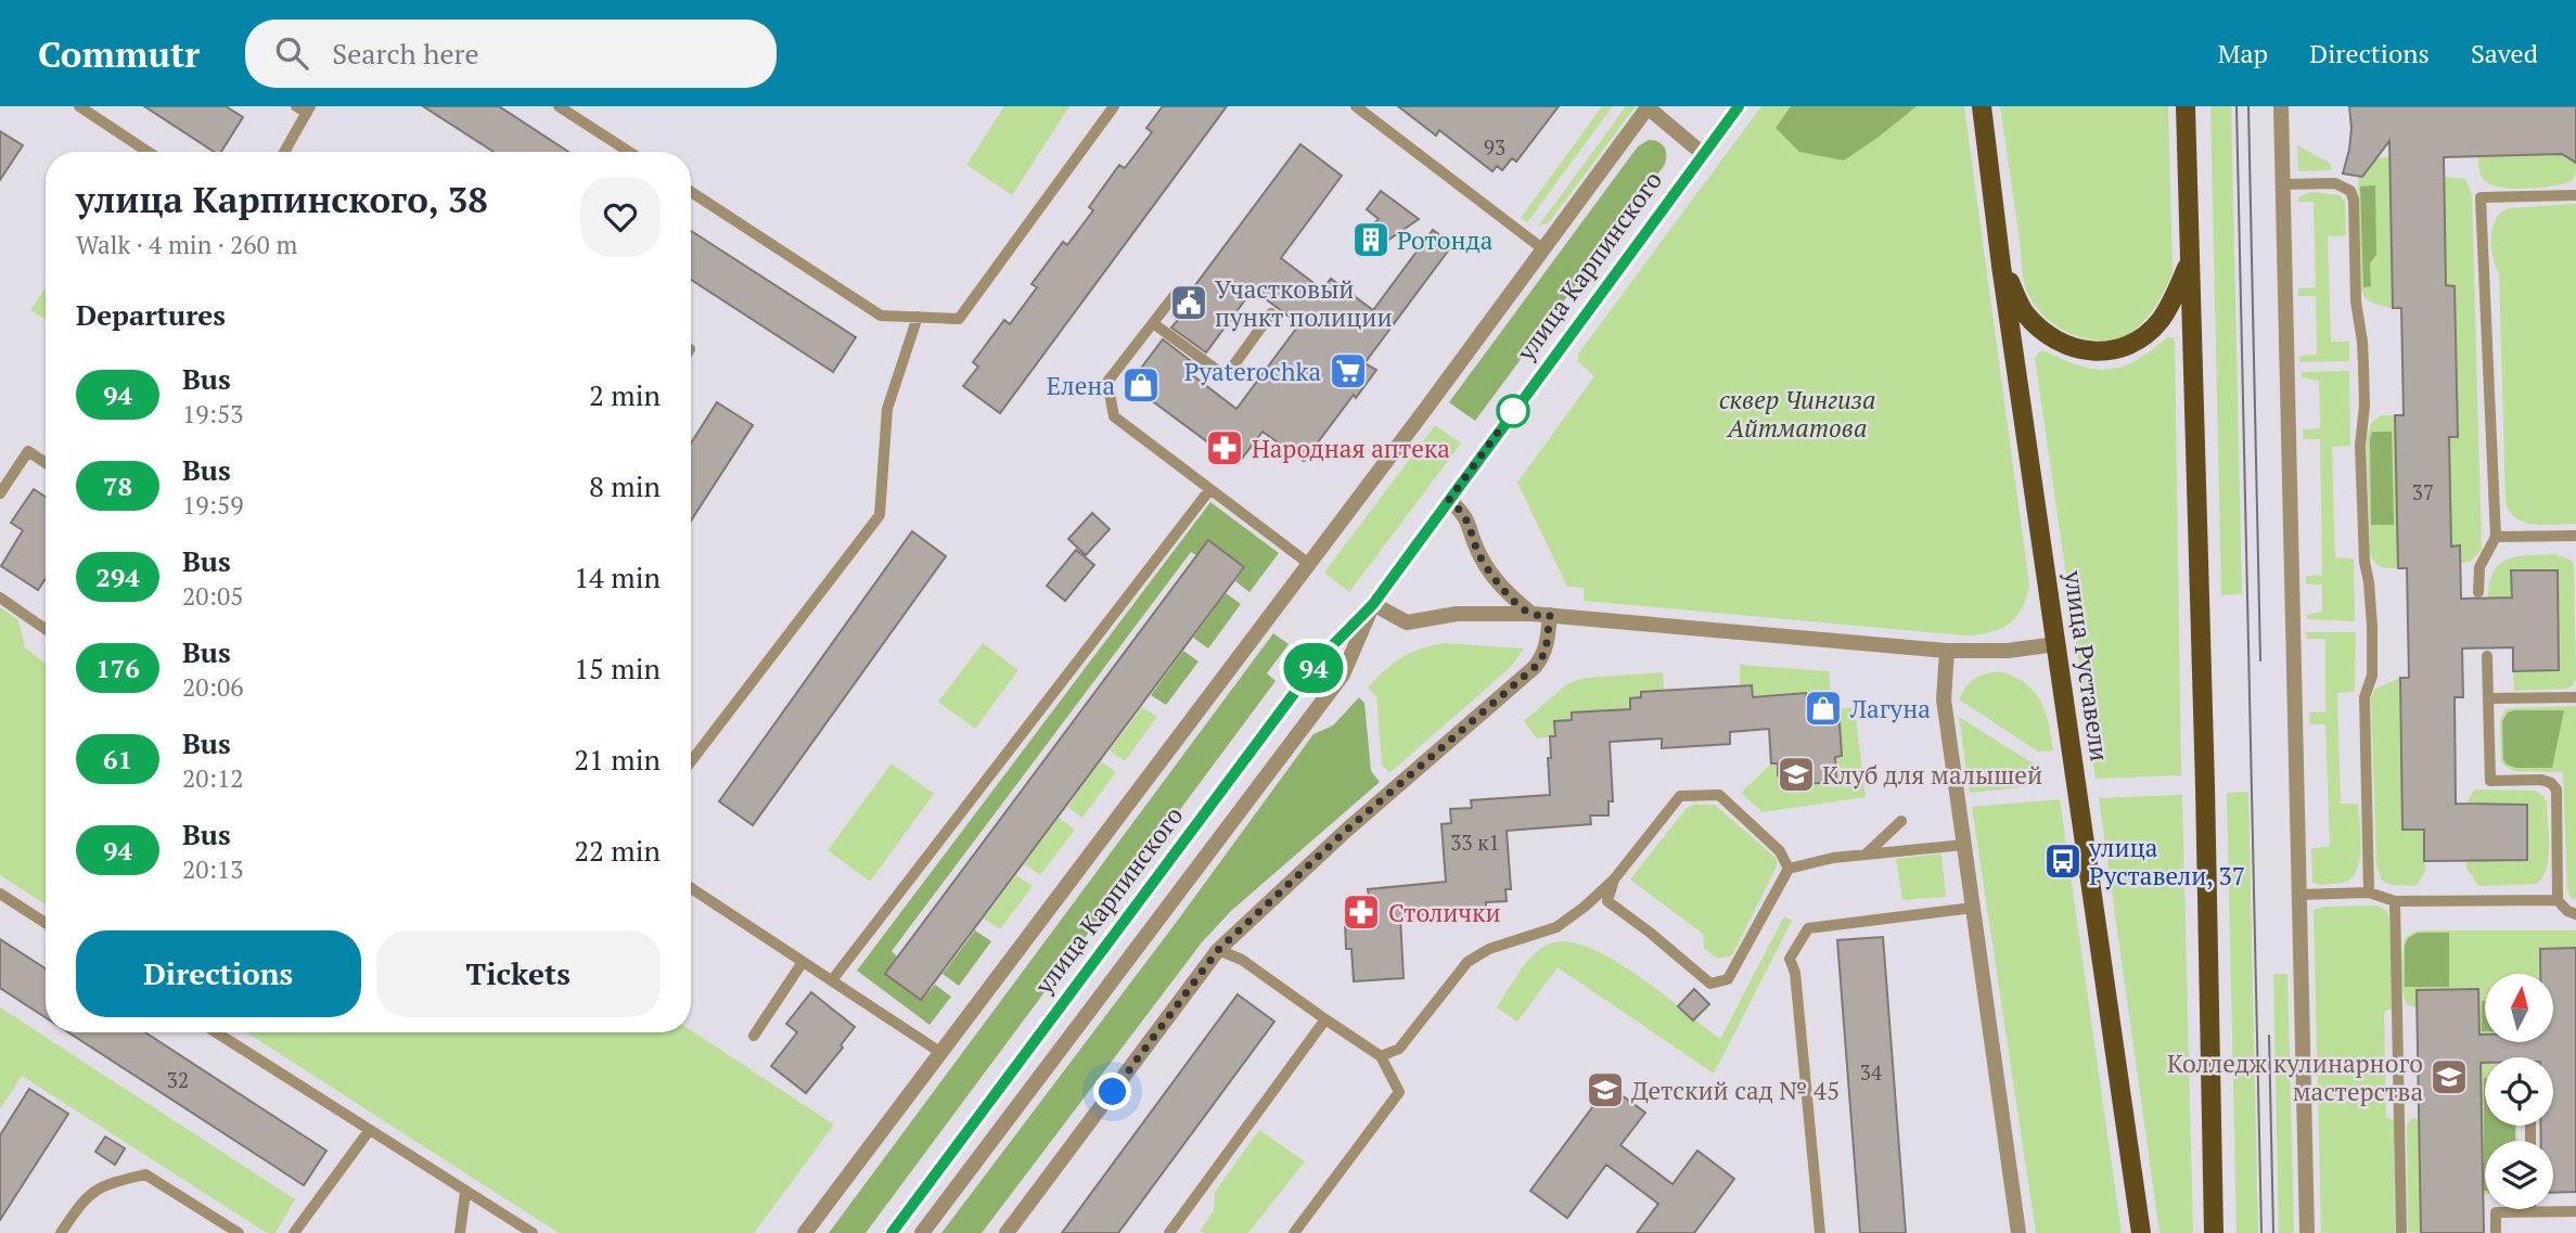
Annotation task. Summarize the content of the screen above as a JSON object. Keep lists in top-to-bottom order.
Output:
{
  "streets": {
    "main road": ["улица Руставели"],
    "street": ["улица Карпинского"]
  },
  "parks": ["сквер Чингиза Айтматова"],
  "places": {
    "building": ["Ротонда"],
    "public building": ["Участковый пункт полиции"],
    "supermarket": ["Pyaterochka"],
    "shop": ["Елена", "Лагуна"],
    "pharmacy": ["Народная аптека", "Столички"],
    "school or university": ["Клуб для малышей", "Колледж кулинарного мастерства", "Детский сад № 45"],
    "bus stop": ["улица Руставели, 37"]
  },
  "lines": ["bus line 94"],
  "house_numbers": [
    "93",
    "37",
    "33 к1",
    "34",
    "32"
  ],
  "north": "top",
  "page": {
    "header": "Commutr",
    "search": "Search here",
    "nav": ["Map", "Directions", "Saved"],
    "on_map": "94",
    "heading": [
      ["улица Карпинского, 38", "Walk · 4 min · 260 m"],
      "Departures"
    ],
    "list": [
      {
        "mark": "94",
        "name": "Bus",
        "note": "19:53",
        "value": "2 min"
      },
      {
        "mark": "78",
        "name": "Bus",
        "note": "19:59",
        "value": "8 min"
      },
      {
        "mark": "294",
        "name": "Bus",
        "note": "20:05",
        "value": "14 min"
      },
      {
        "mark": "176",
        "name": "Bus",
        "note": "20:06",
        "value": "15 min"
      },
      {
        "mark": "61",
        "name": "Bus",
        "note": "20:12",
        "value": "21 min"
      },
      {
        "mark": "94",
        "name": "Bus",
        "note": "20:13",
        "value": "22 min"
      }
    ],
    "buttons": ["Directions", "Tickets"]
  }
}
